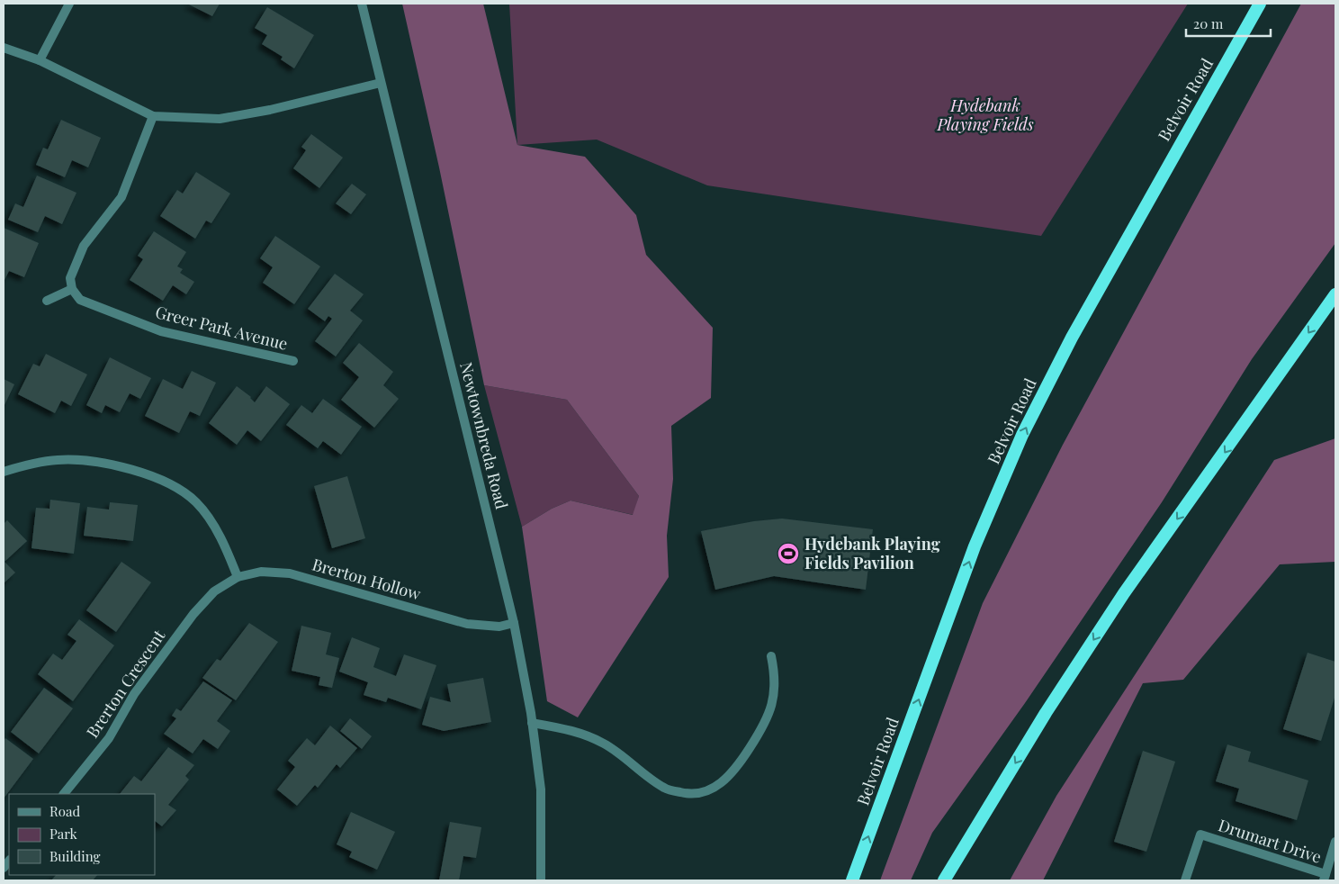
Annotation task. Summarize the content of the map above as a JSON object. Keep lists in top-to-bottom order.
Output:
{
  "streets": {
    "highway": ["Belvoir Road"],
    "street": [
      "Greer Park Avenue",
      "Newtownbreda Road",
      "Brerton Hollow",
      "Brerton Crescent",
      "Drumart Drive"
    ]
  },
  "crossings": [
    ["Newtownbreda Road", "Brerton Hollow"],
    ["Brerton Hollow", "Brerton Crescent"]
  ],
  "one_way": ["Belvoir Road"],
  "parks": ["Hydebank Playing Fields"],
  "places": {
    "sports": ["Hydebank Playing Fields Pavilion"]
  },
  "legend": ["Road", "Park", "Building"],
  "scale_bar": "20 m"
}
